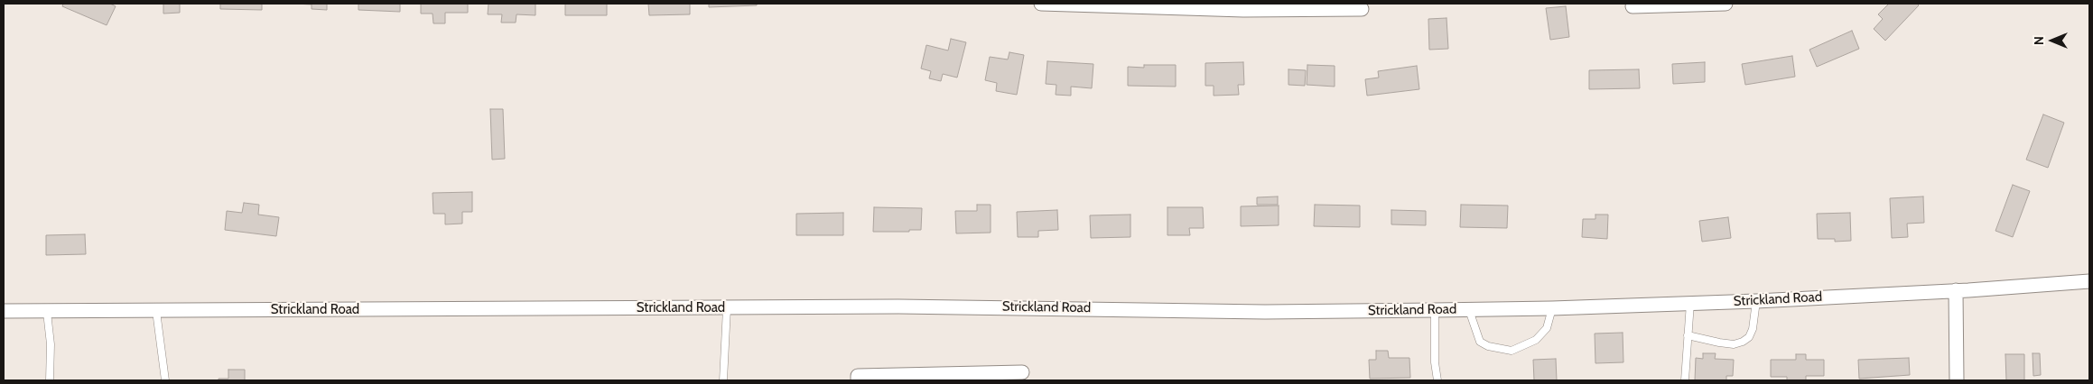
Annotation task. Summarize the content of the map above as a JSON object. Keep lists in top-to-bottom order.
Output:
{
  "streets": {
    "street": ["Strickland Road"]
  },
  "north": "left"
}
